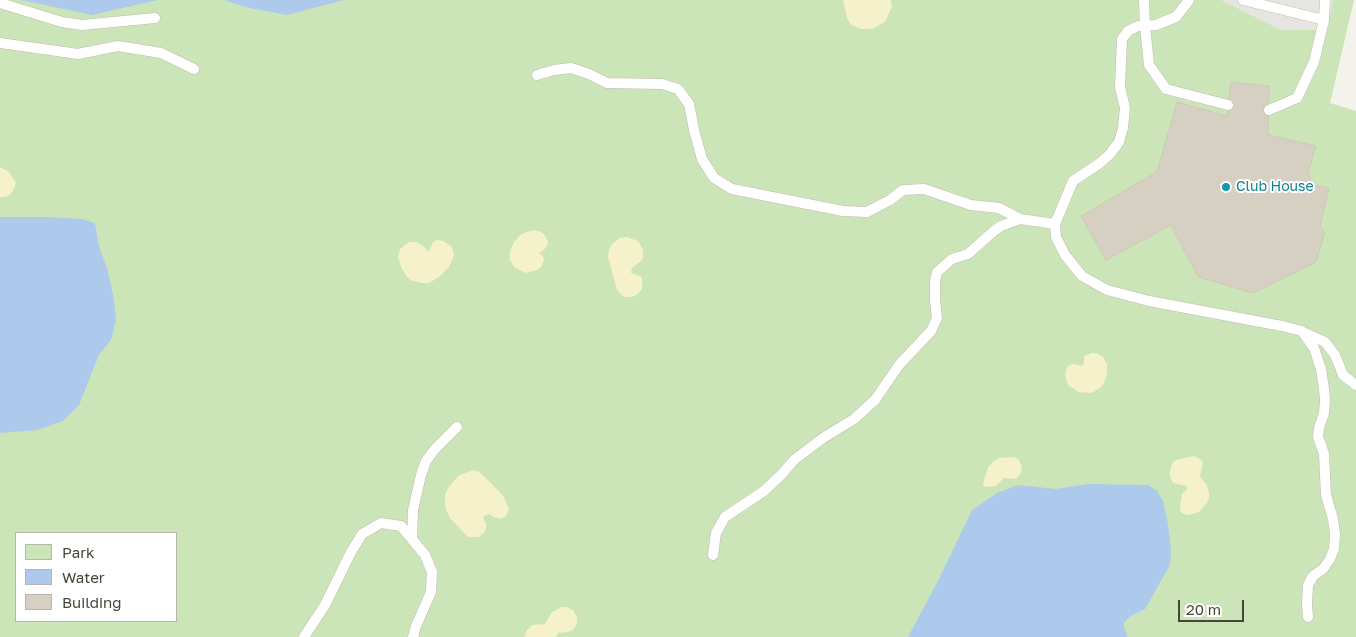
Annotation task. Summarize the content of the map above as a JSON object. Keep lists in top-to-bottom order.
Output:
{
  "places": ["Club House"],
  "legend": ["Park", "Water", "Building"],
  "scale_bar": "20 m"
}
